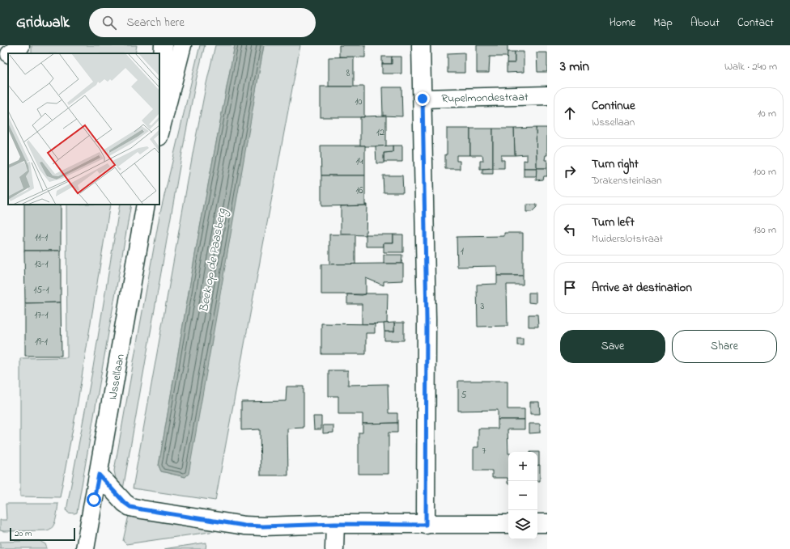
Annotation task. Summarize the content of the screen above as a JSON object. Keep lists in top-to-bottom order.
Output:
{
  "streets": {
    "street": ["Rupelmondestraat", "IJssellaan"]
  },
  "water": ["Beek op de Paasberg"],
  "house_numbers": [
    "8",
    "10",
    "12",
    "14",
    "16",
    "11-1",
    "1",
    "13-1",
    "15-1",
    "3",
    "17-1",
    "19-1",
    "5",
    "7"
  ],
  "scale_bar": "20 m",
  "page": {
    "header": "Gridwalk",
    "search": "Search here",
    "nav": [
      "Home",
      "Map",
      "About",
      "Contact"
    ],
    "heading": ["3 min", "Walk · 240 m"],
    "list": [
      ["Continue", "IJssellaan", "10 m"],
      ["Turn right", "Drakensteinlaan", "100 m"],
      ["Turn left", "Muiderslotstraat", "130 m"],
      "Arrive at destination"
    ],
    "buttons": ["Save", "Share"],
    "map_buttons": ["+", "−"],
    "scale": "20 m"
  }
}
